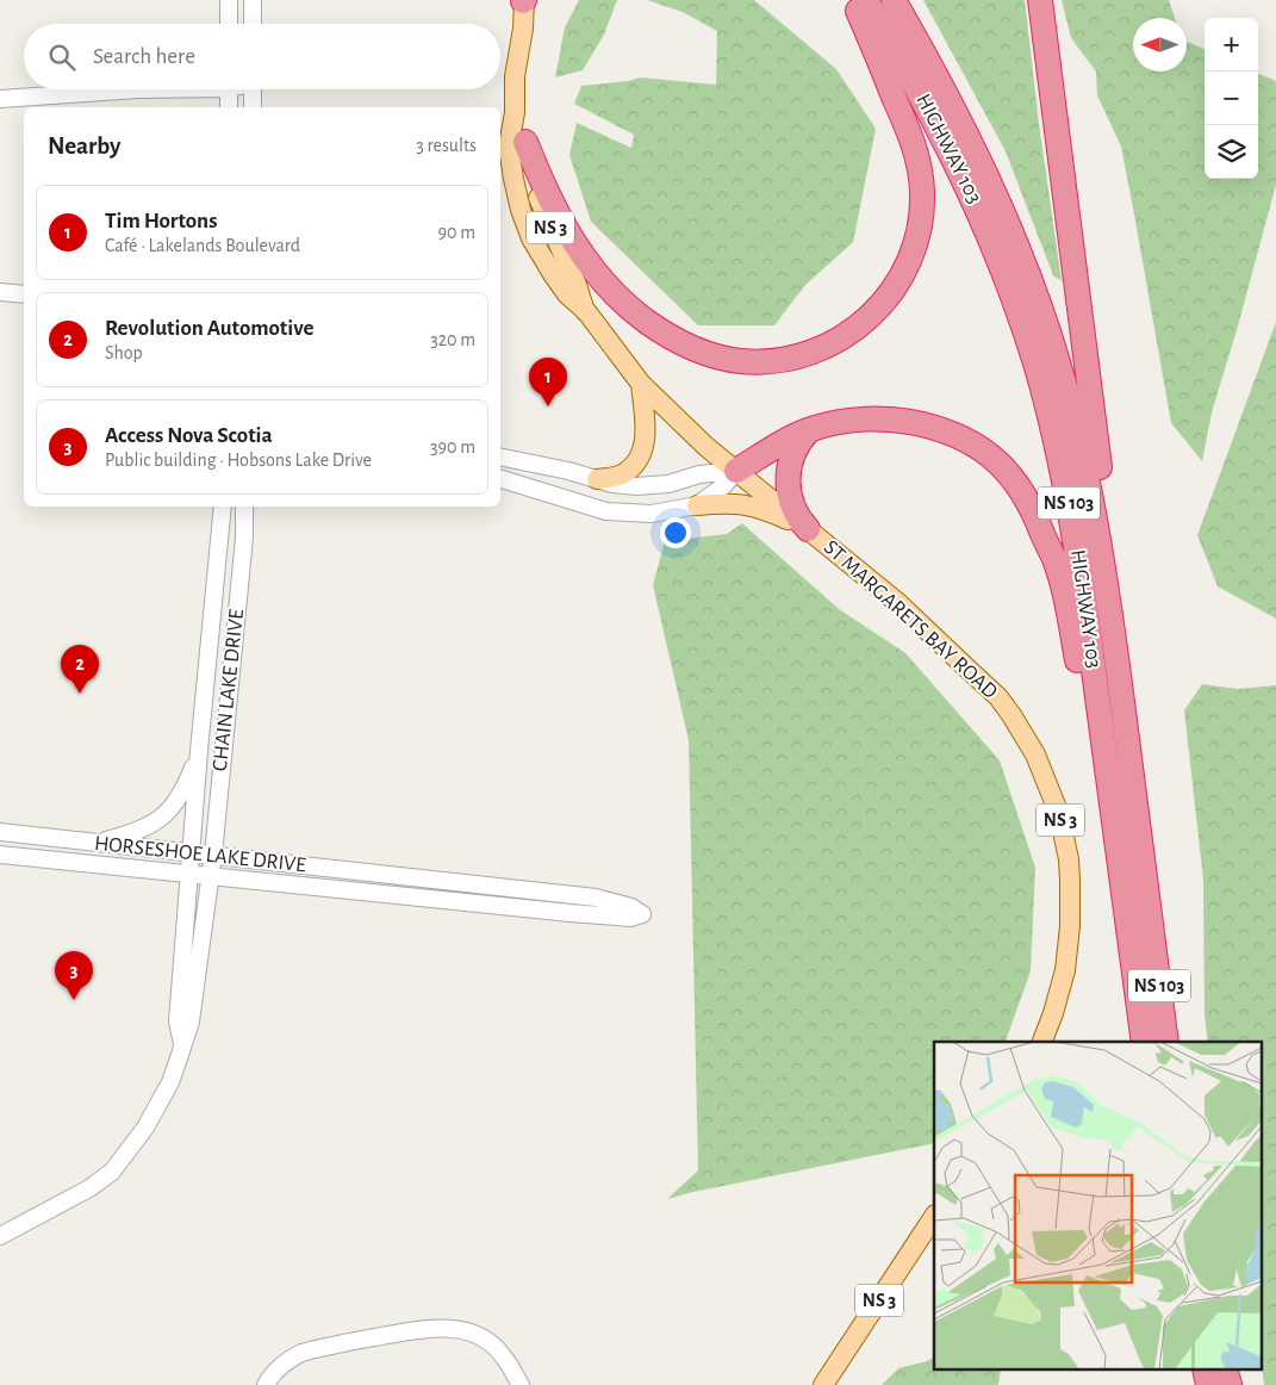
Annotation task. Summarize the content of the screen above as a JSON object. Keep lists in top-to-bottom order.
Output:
{
  "streets": {
    "highway": ["HIGHWAY 103", "NS 103"],
    "main road": ["NS 3", "ST MARGARETS BAY ROAD"],
    "street": ["CHAIN LAKE DRIVE", "HORSESHOE LAKE DRIVE"]
  },
  "crossings": [
    ["CHAIN LAKE DRIVE", "HORSESHOE LAKE DRIVE"]
  ],
  "north": "left",
  "page": {
    "map_buttons": ["+", "−"],
    "search": "Search here",
    "heading": ["Nearby", "3 results"],
    "list": [
      {
        "mark": "1",
        "name": "Tim Hortons",
        "note": "Café · Lakelands Boulevard",
        "value": "90 m"
      },
      {
        "mark": "2",
        "name": "Revolution Automotive",
        "note": "Shop",
        "value": "320 m"
      },
      {
        "mark": "3",
        "name": "Access Nova Scotia",
        "note": "Public building · Hobsons Lake Drive",
        "value": "390 m"
      }
    ],
    "pins": ["1", "2", "3"]
  }
}
